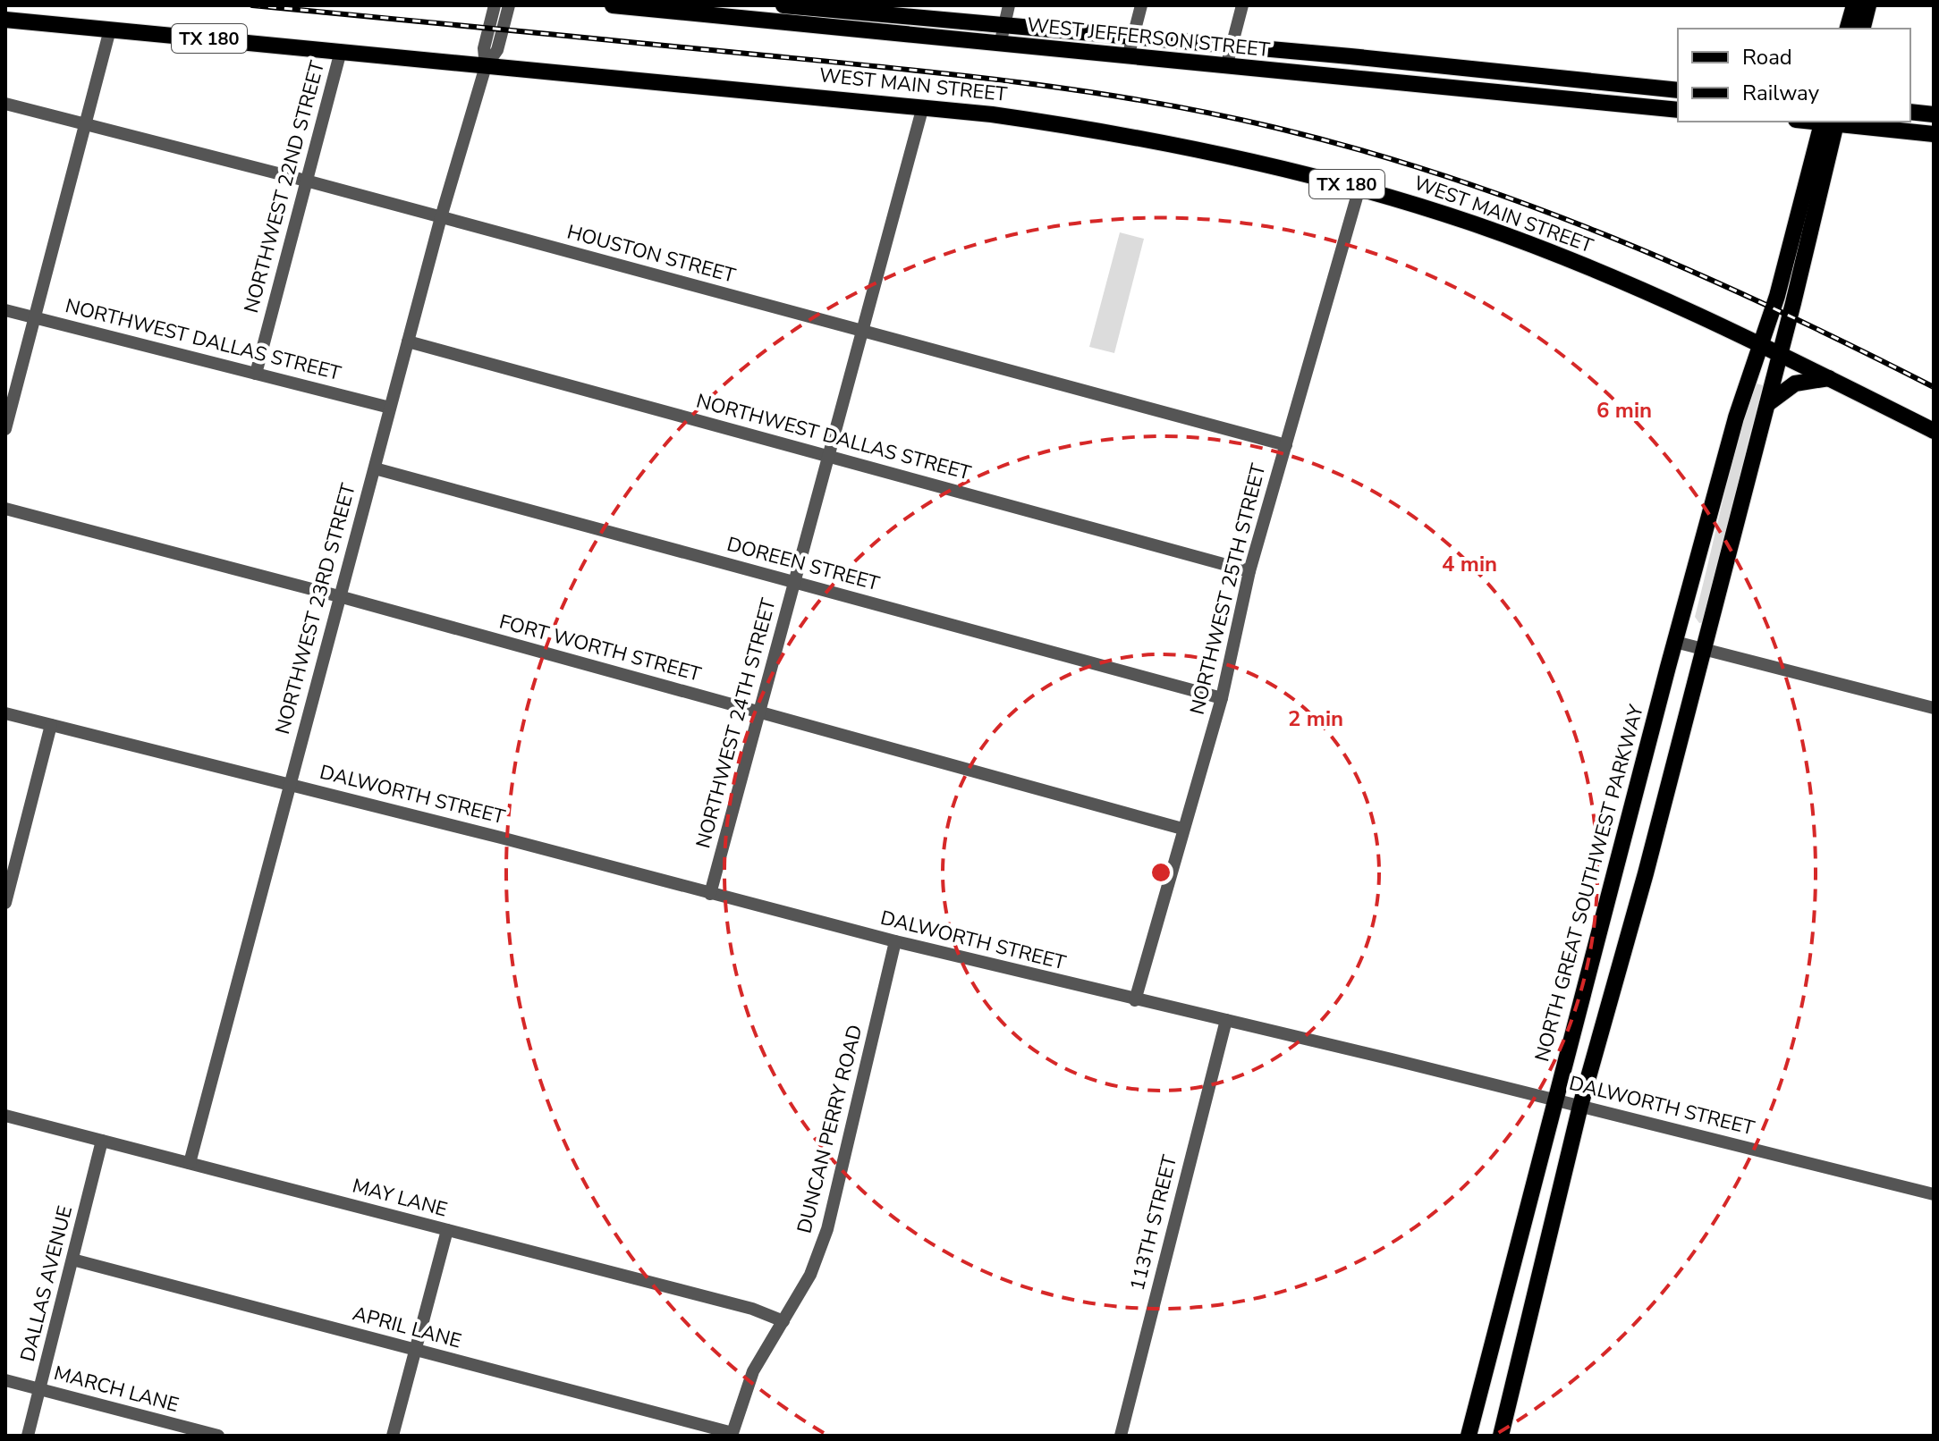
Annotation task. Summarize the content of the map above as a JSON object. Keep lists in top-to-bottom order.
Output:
{
  "streets": {
    "main road": [
      "WEST JEFFERSON STREET",
      "TX 180",
      "WEST MAIN STREET",
      "NORTH GREAT SOUTHWEST PARKWAY"
    ],
    "street": [
      "NORTHWEST 22ND STREET",
      "HOUSTON STREET",
      "NORTHWEST DALLAS STREET",
      "DOREEN STREET",
      "NORTHWEST 25TH STREET",
      "NORTHWEST 23RD STREET",
      "FORT WORTH STREET",
      "NORTHWEST 24TH STREET",
      "DALWORTH STREET",
      "DUNCAN PERRY ROAD",
      "MAY LANE",
      "113TH STREET",
      "DALLAS AVENUE",
      "APRIL LANE",
      "MARCH LANE"
    ]
  },
  "crossings": [
    ["TX 180", "WEST MAIN STREET"],
    ["WEST MAIN STREET", "NORTHWEST 22ND STREET"],
    ["WEST MAIN STREET", "NORTHWEST 25TH STREET"],
    ["WEST MAIN STREET", "NORTHWEST 23RD STREET"],
    ["WEST MAIN STREET", "NORTHWEST 24TH STREET"],
    ["WEST MAIN STREET", "NORTH GREAT SOUTHWEST PARKWAY"],
    ["NORTHWEST 22ND STREET", "HOUSTON STREET"],
    ["NORTHWEST 22ND STREET", "NORTHWEST DALLAS STREET"],
    ["HOUSTON STREET", "NORTHWEST 25TH STREET"],
    ["HOUSTON STREET", "NORTHWEST 23RD STREET"],
    ["HOUSTON STREET", "NORTHWEST 24TH STREET"],
    ["NORTHWEST DALLAS STREET", "NORTHWEST 25TH STREET"],
    ["NORTHWEST DALLAS STREET", "NORTHWEST 23RD STREET"],
    ["NORTHWEST DALLAS STREET", "NORTHWEST 24TH STREET"],
    ["DOREEN STREET", "NORTHWEST 25TH STREET"],
    ["DOREEN STREET", "NORTHWEST 23RD STREET"],
    ["DOREEN STREET", "NORTHWEST 24TH STREET"],
    ["NORTHWEST 25TH STREET", "FORT WORTH STREET"],
    ["NORTHWEST 25TH STREET", "DALWORTH STREET"],
    ["NORTHWEST 23RD STREET", "FORT WORTH STREET"],
    ["NORTHWEST 23RD STREET", "DALWORTH STREET"],
    ["NORTHWEST 23RD STREET", "MAY LANE"],
    ["FORT WORTH STREET", "NORTHWEST 24TH STREET"],
    ["NORTHWEST 24TH STREET", "DALWORTH STREET"],
    ["DALWORTH STREET", "NORTH GREAT SOUTHWEST PARKWAY"],
    ["DALWORTH STREET", "DUNCAN PERRY ROAD"],
    ["DALWORTH STREET", "113TH STREET"],
    ["DUNCAN PERRY ROAD", "MAY LANE"],
    ["DUNCAN PERRY ROAD", "APRIL LANE"],
    ["MAY LANE", "DALLAS AVENUE"],
    ["DALLAS AVENUE", "APRIL LANE"],
    ["DALLAS AVENUE", "MARCH LANE"]
  ],
  "legend": ["Road", "Railway"],
  "rings": ["6 min", "4 min", "2 min"]
}
